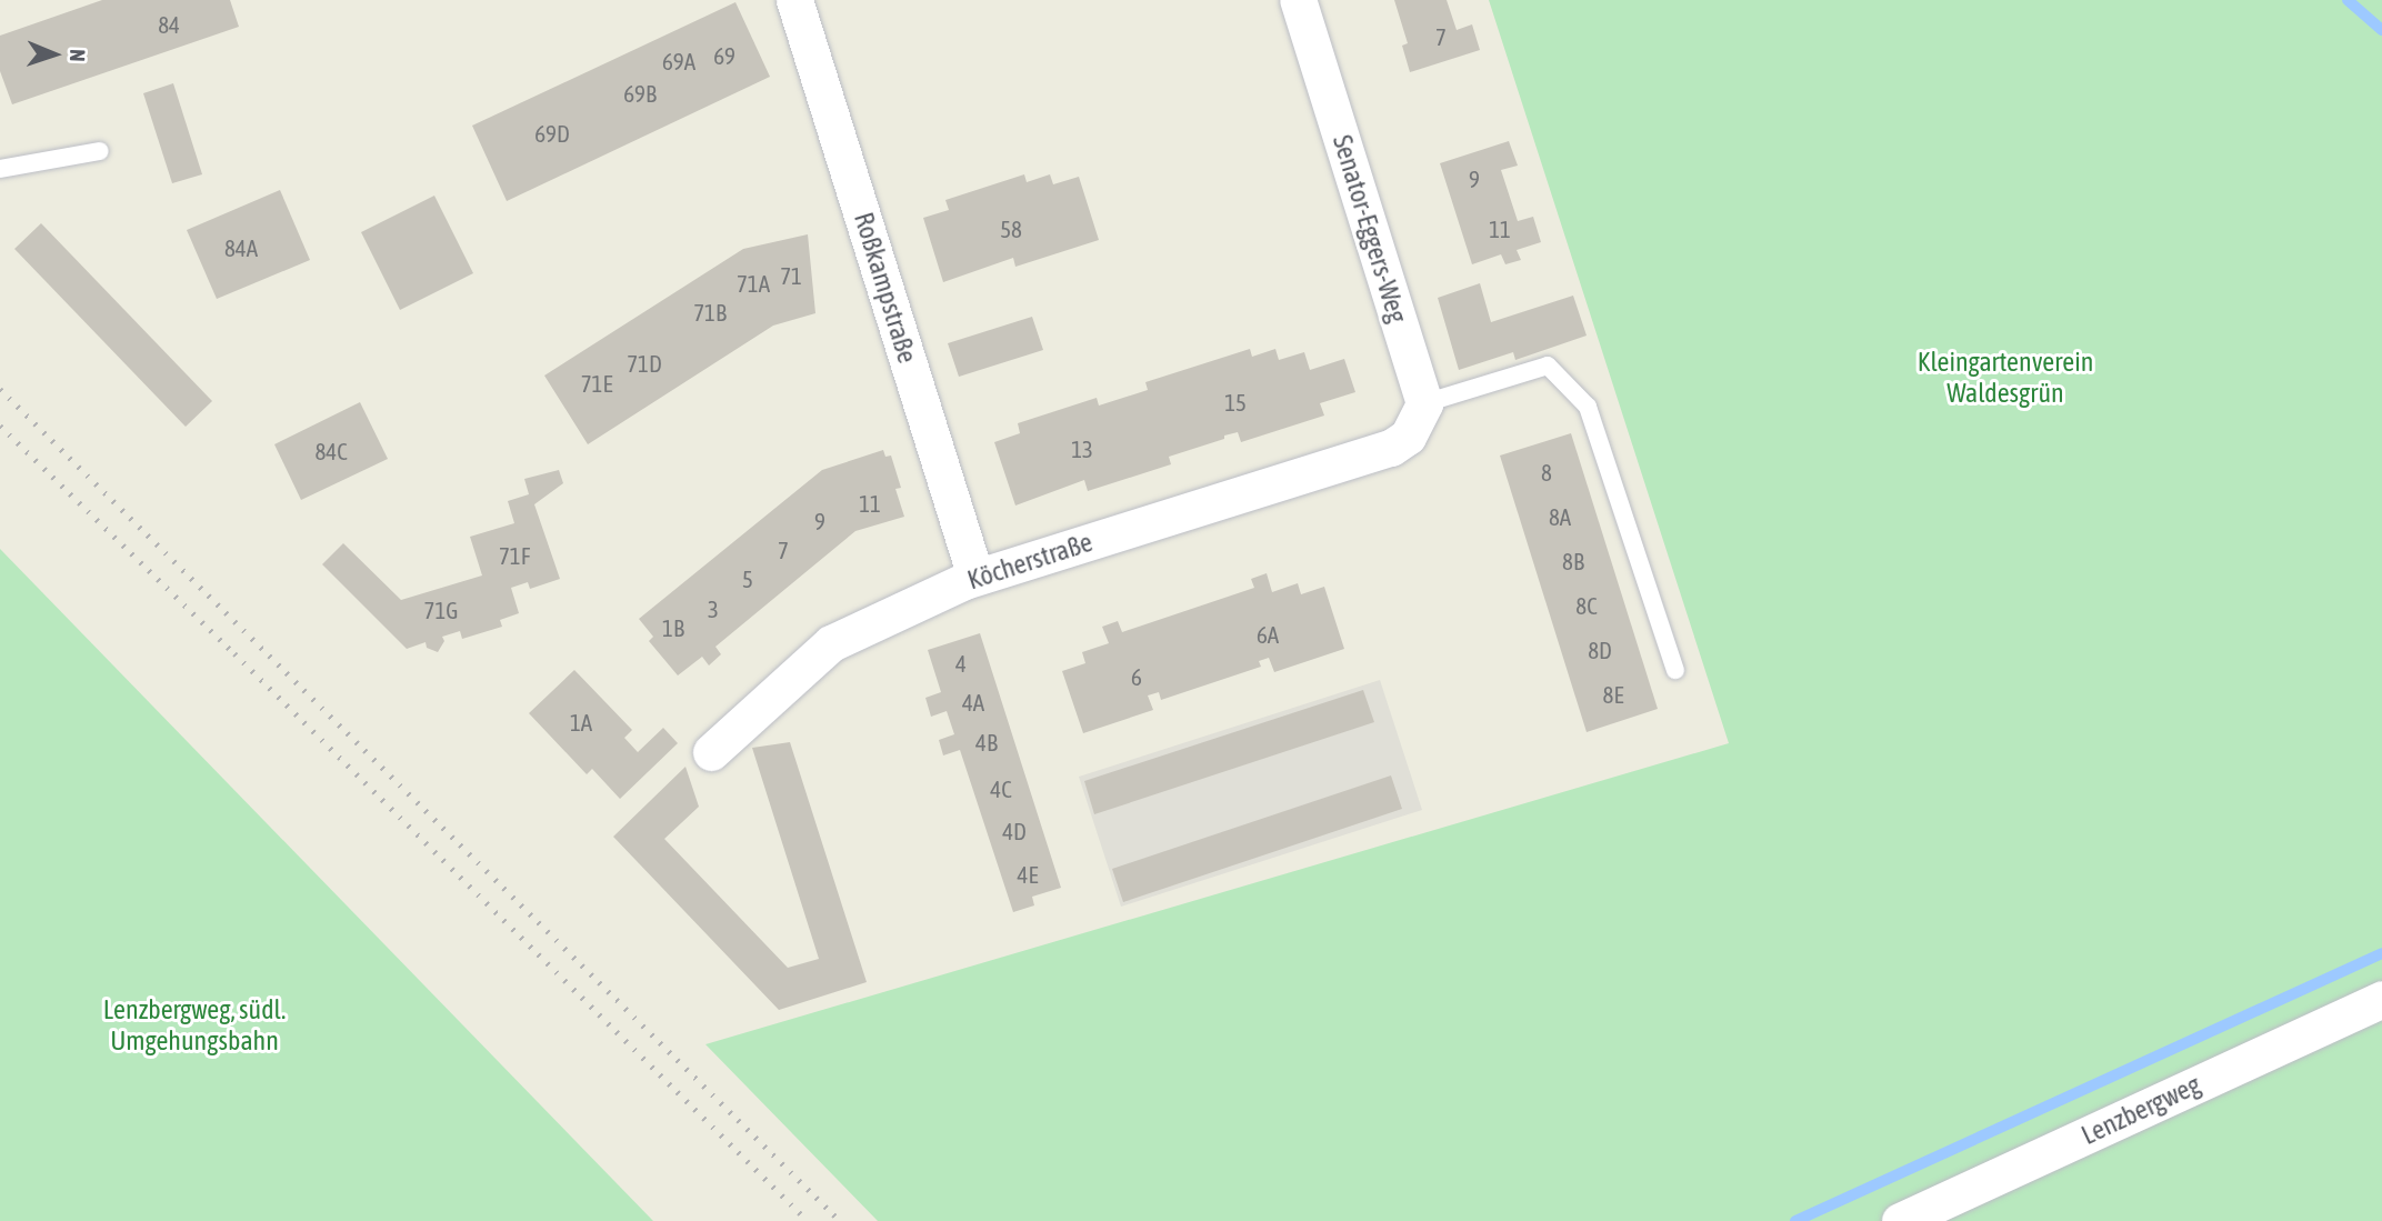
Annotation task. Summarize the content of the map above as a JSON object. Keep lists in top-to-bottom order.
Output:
{
  "streets": {
    "street": [
      "Senator-Eggers-Weg",
      "Roßkampstraße",
      "Köcherstraße",
      "Lenzbergweg"
    ]
  },
  "crossings": [
    ["Senator-Eggers-Weg", "Köcherstraße"],
    ["Roßkampstraße", "Köcherstraße"]
  ],
  "parks": ["Kleingartenverein Waldesgrün", "Lenzbergweg, südl. Umgehungsbahn"],
  "house_numbers": [
    "84",
    "7",
    "69",
    "69A",
    "69B",
    "69D",
    "9",
    "58",
    "11",
    "84A",
    "71",
    "71A",
    "71B",
    "71D",
    "71E",
    "15",
    "13",
    "84C",
    "8",
    "11",
    "8A",
    "9",
    "7",
    "71F",
    "8B",
    "5",
    "8C",
    "3",
    "71G",
    "1B",
    "6A",
    "8D",
    "4",
    "6",
    "8E",
    "4A",
    "1A",
    "4B",
    "4C",
    "4D",
    "4E"
  ],
  "north": "right"
}
